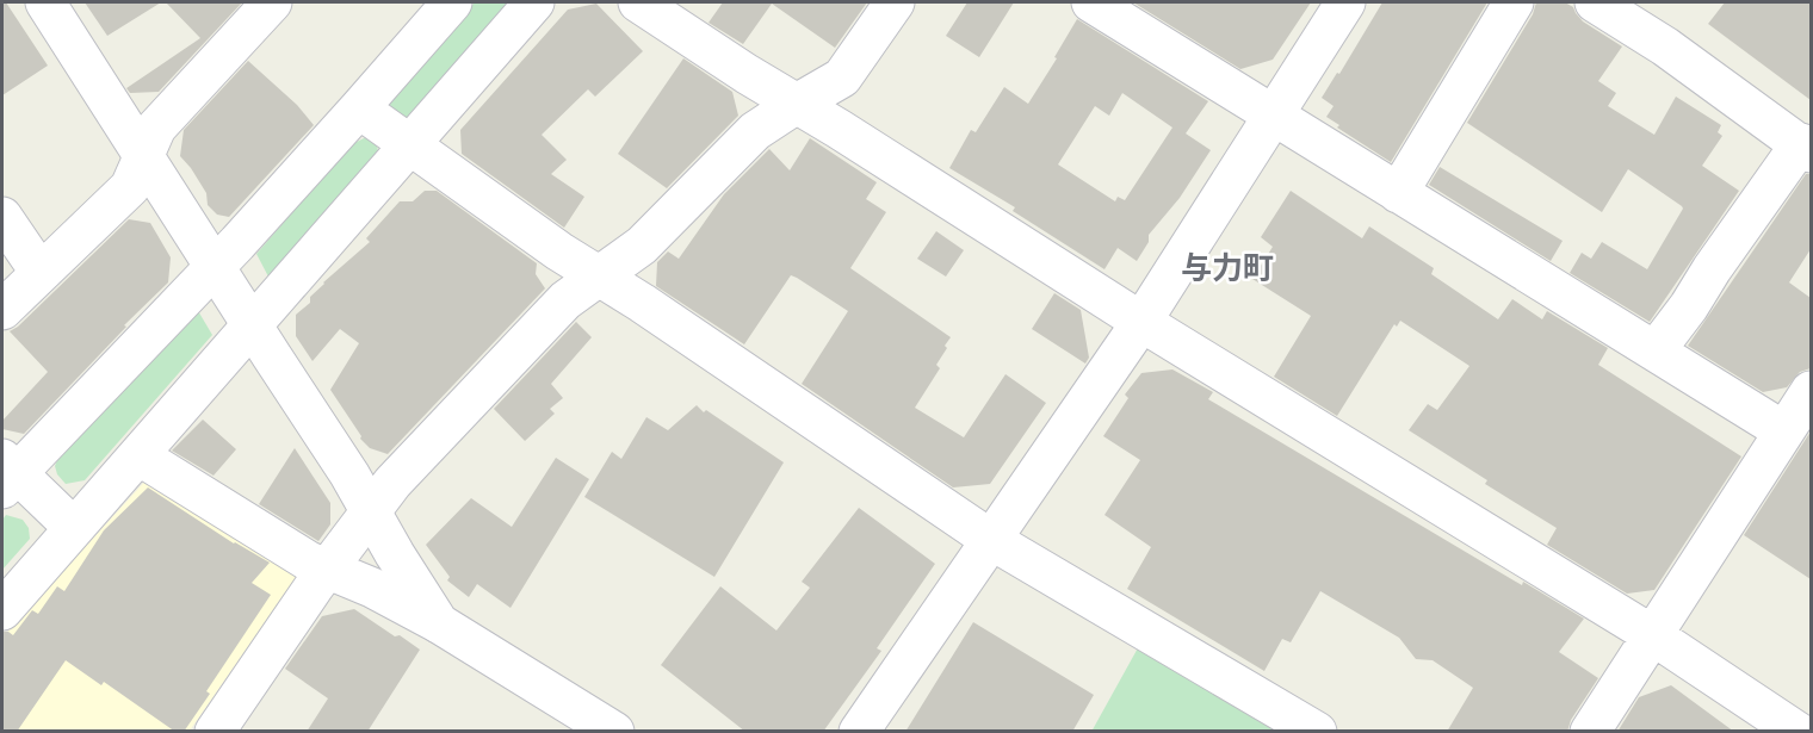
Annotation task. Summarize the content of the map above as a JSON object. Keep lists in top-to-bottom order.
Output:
{
  "districts": ["与力町"]
}
